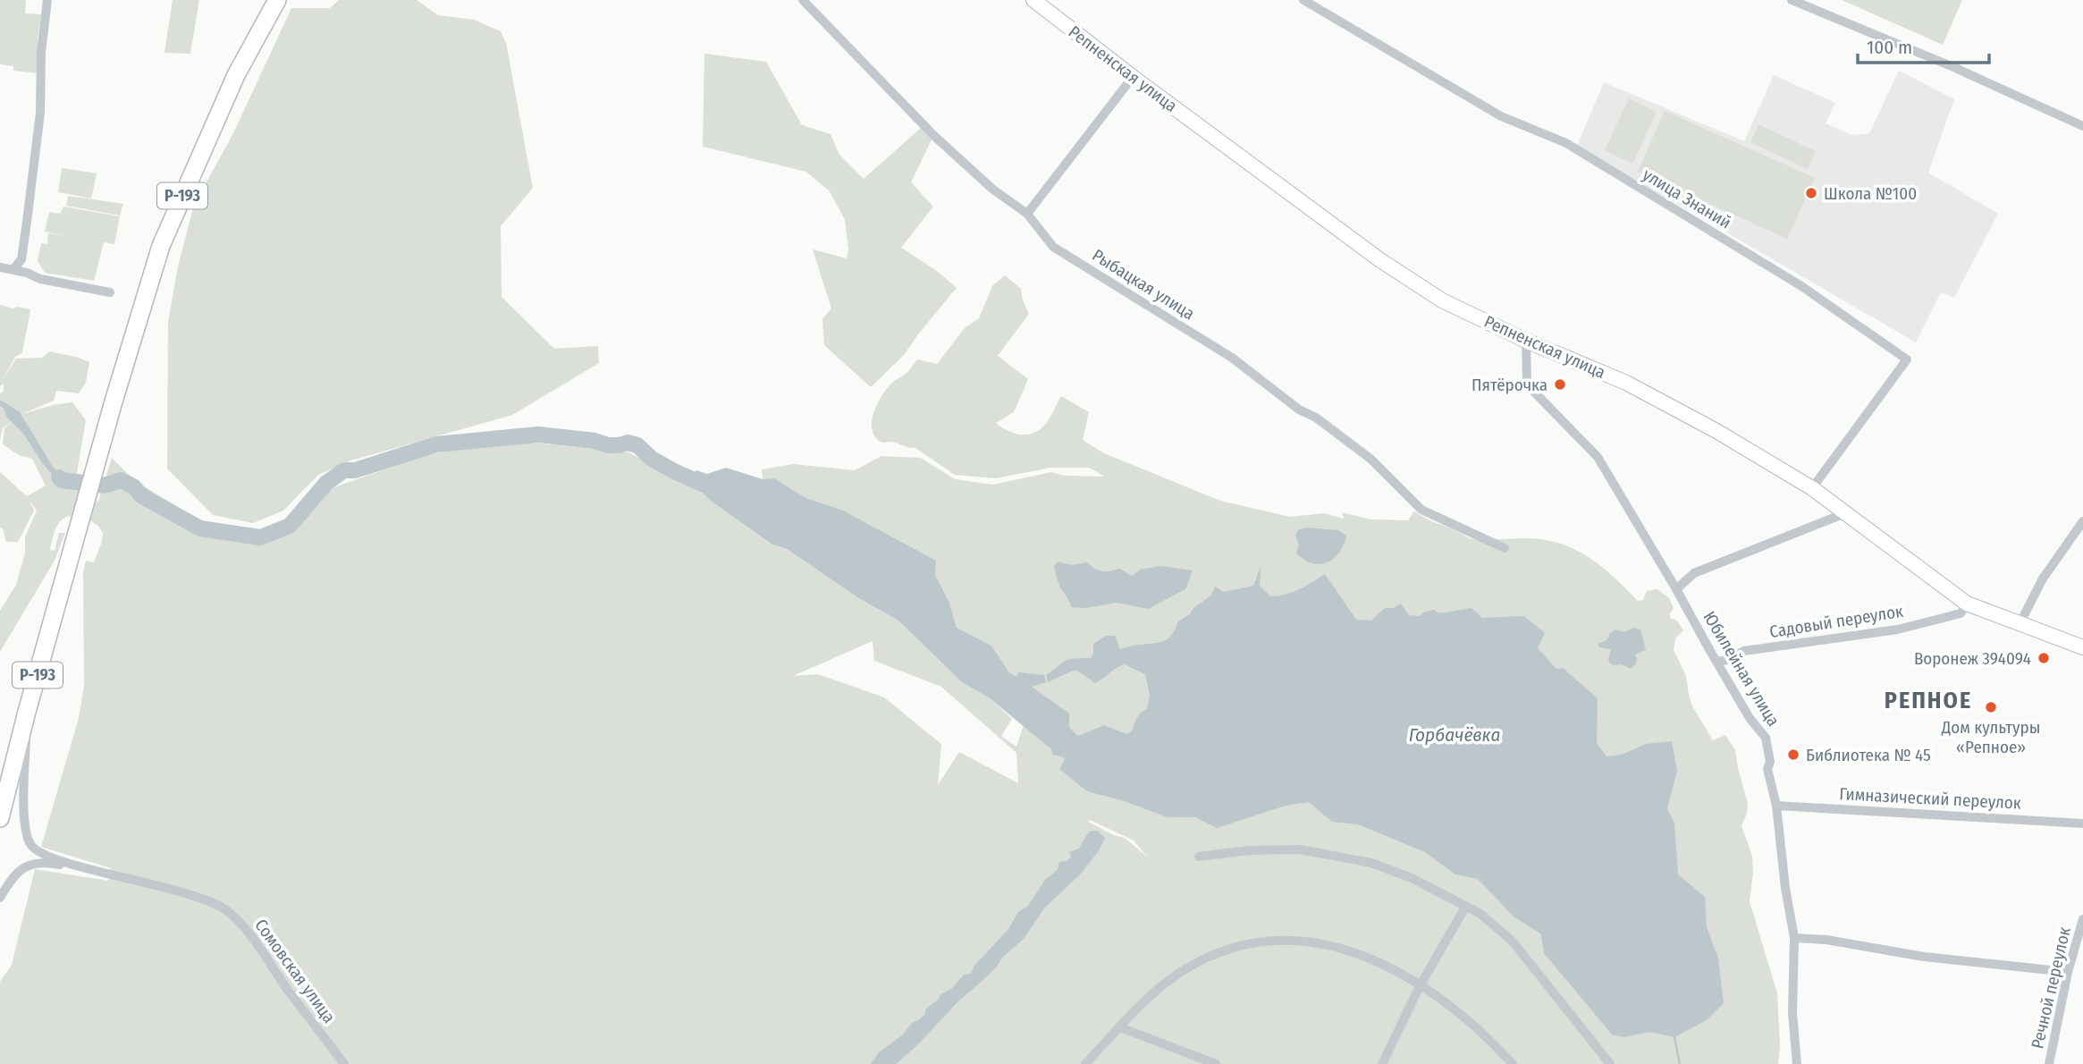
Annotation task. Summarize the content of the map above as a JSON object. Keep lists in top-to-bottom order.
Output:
{
  "streets": {
    "highway": ["Р-193"],
    "street": [
      "Репненская улица",
      "улица Знаний",
      "Рыбацкая улица",
      "Садовый переулок",
      "Юбилейная улица",
      "Гимназический переулок",
      "Сомовская улица",
      "Речной переулок"
    ]
  },
  "crossings": [
    ["Репненская улица", "улица Знаний"],
    ["Репненская улица", "Садовый переулок"],
    ["Репненская улица", "Юбилейная улица"],
    ["Садовый переулок", "Юбилейная улица"],
    ["Юбилейная улица", "Гимназический переулок"]
  ],
  "districts": ["РЕПНОЕ"],
  "water": ["Горбачёвка"],
  "places": [
    "Школа №100",
    "Пятёрочка",
    "Воронеж 394094",
    "Дом культуры «Репное»",
    "Библиотека № 45"
  ],
  "scale_bar": "100 m"
}
